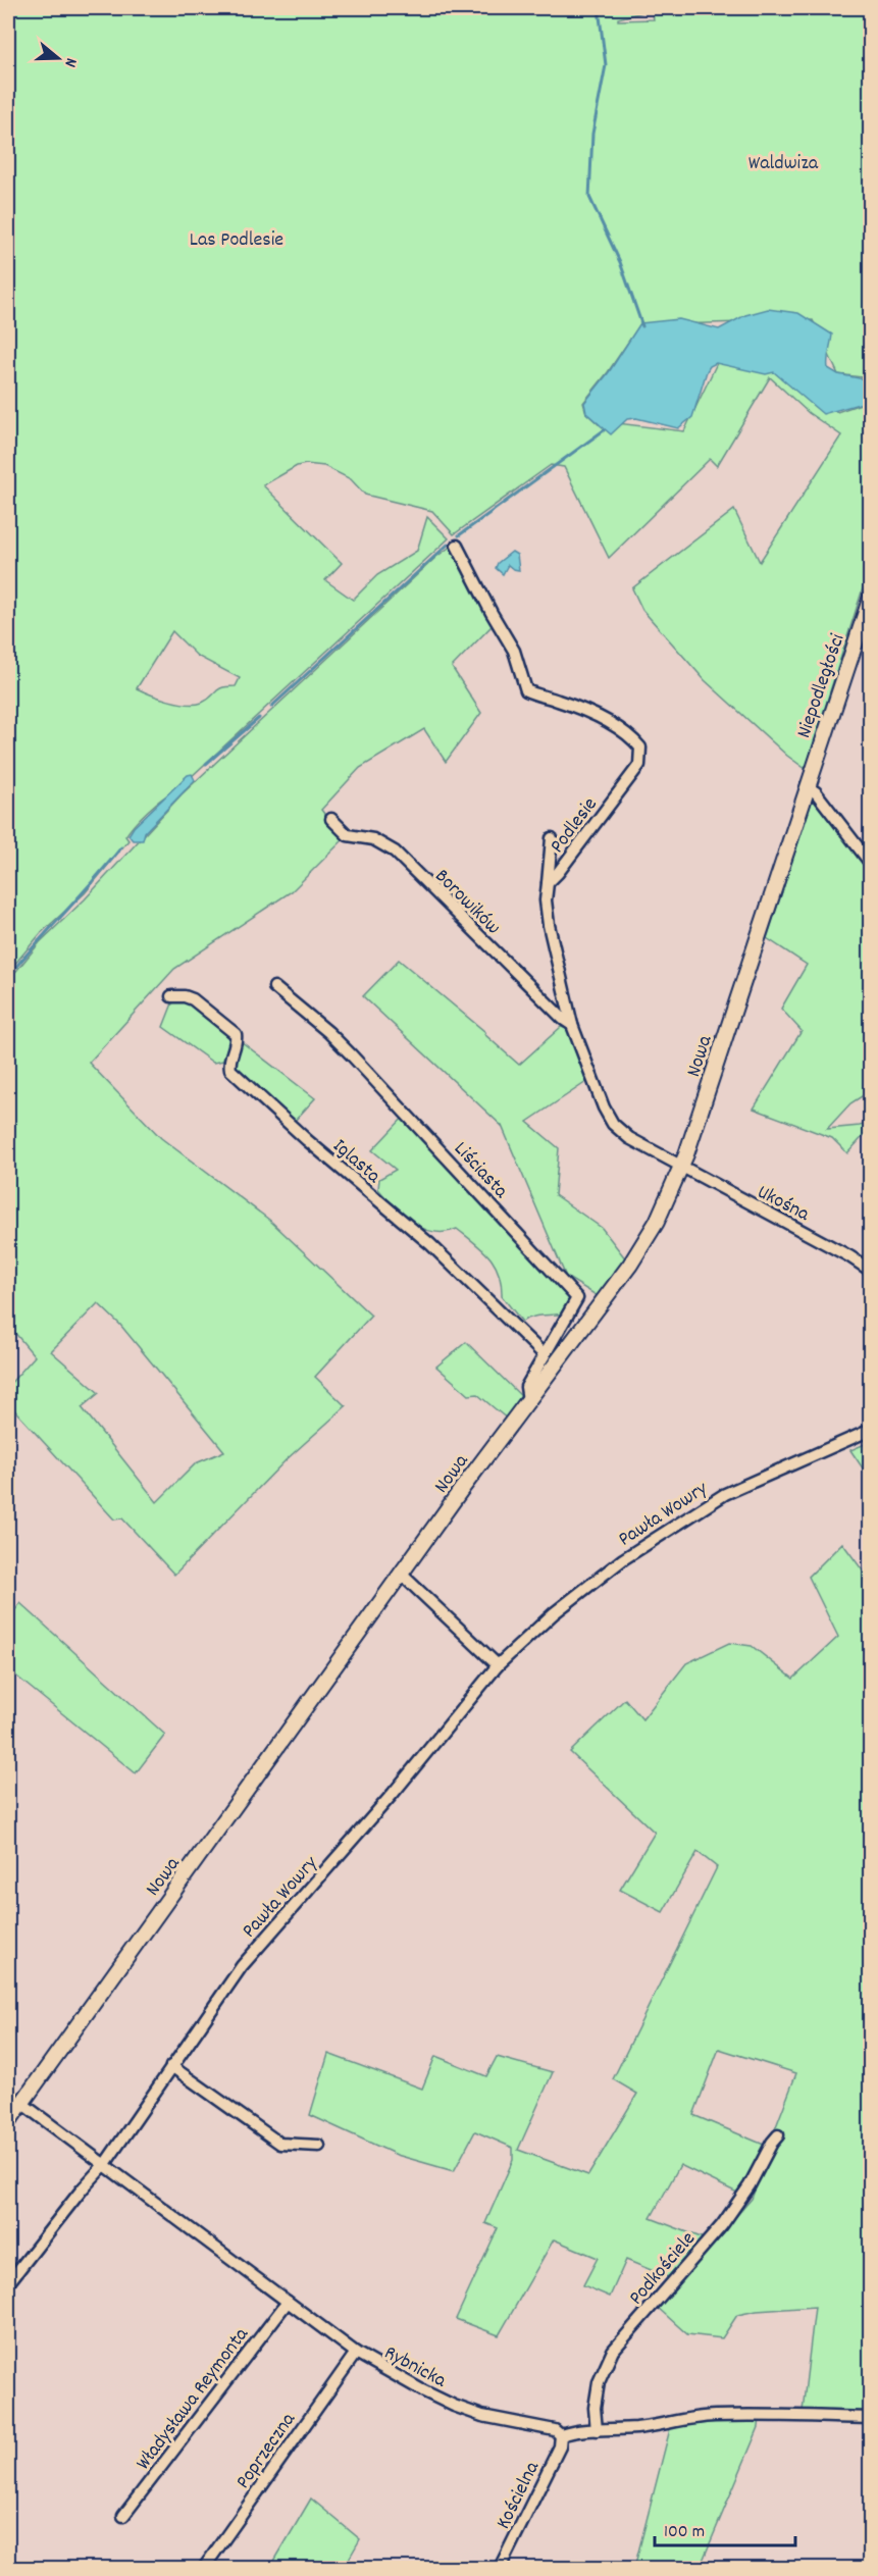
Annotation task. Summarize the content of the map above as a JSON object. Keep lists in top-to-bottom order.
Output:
{
  "streets": {
    "street": [
      "Niepodległości",
      "Podlesie",
      "Borowików",
      "Nowa",
      "Iglasta",
      "Liściasta",
      "Ukośna",
      "Pawła Wowry",
      "Podkościele",
      "Rybnicka",
      "Władysława Reymonta",
      "Poprzeczna",
      "Kościelna"
    ]
  },
  "crossings": [
    ["Niepodległości", "Nowa"],
    ["Nowa", "Liściasta"],
    ["Nowa", "Ukośna"],
    ["Nowa", "Rybnicka"],
    ["Iglasta", "Liściasta"],
    ["Pawła Wowry", "Rybnicka"],
    ["Podkościele", "Rybnicka"],
    ["Rybnicka", "Władysława Reymonta"],
    ["Rybnicka", "Poprzeczna"],
    ["Rybnicka", "Kościelna"]
  ],
  "parks": ["Waldwiza", "Las Podlesie"],
  "scale_bar": "100 m",
  "north": "right"
}
